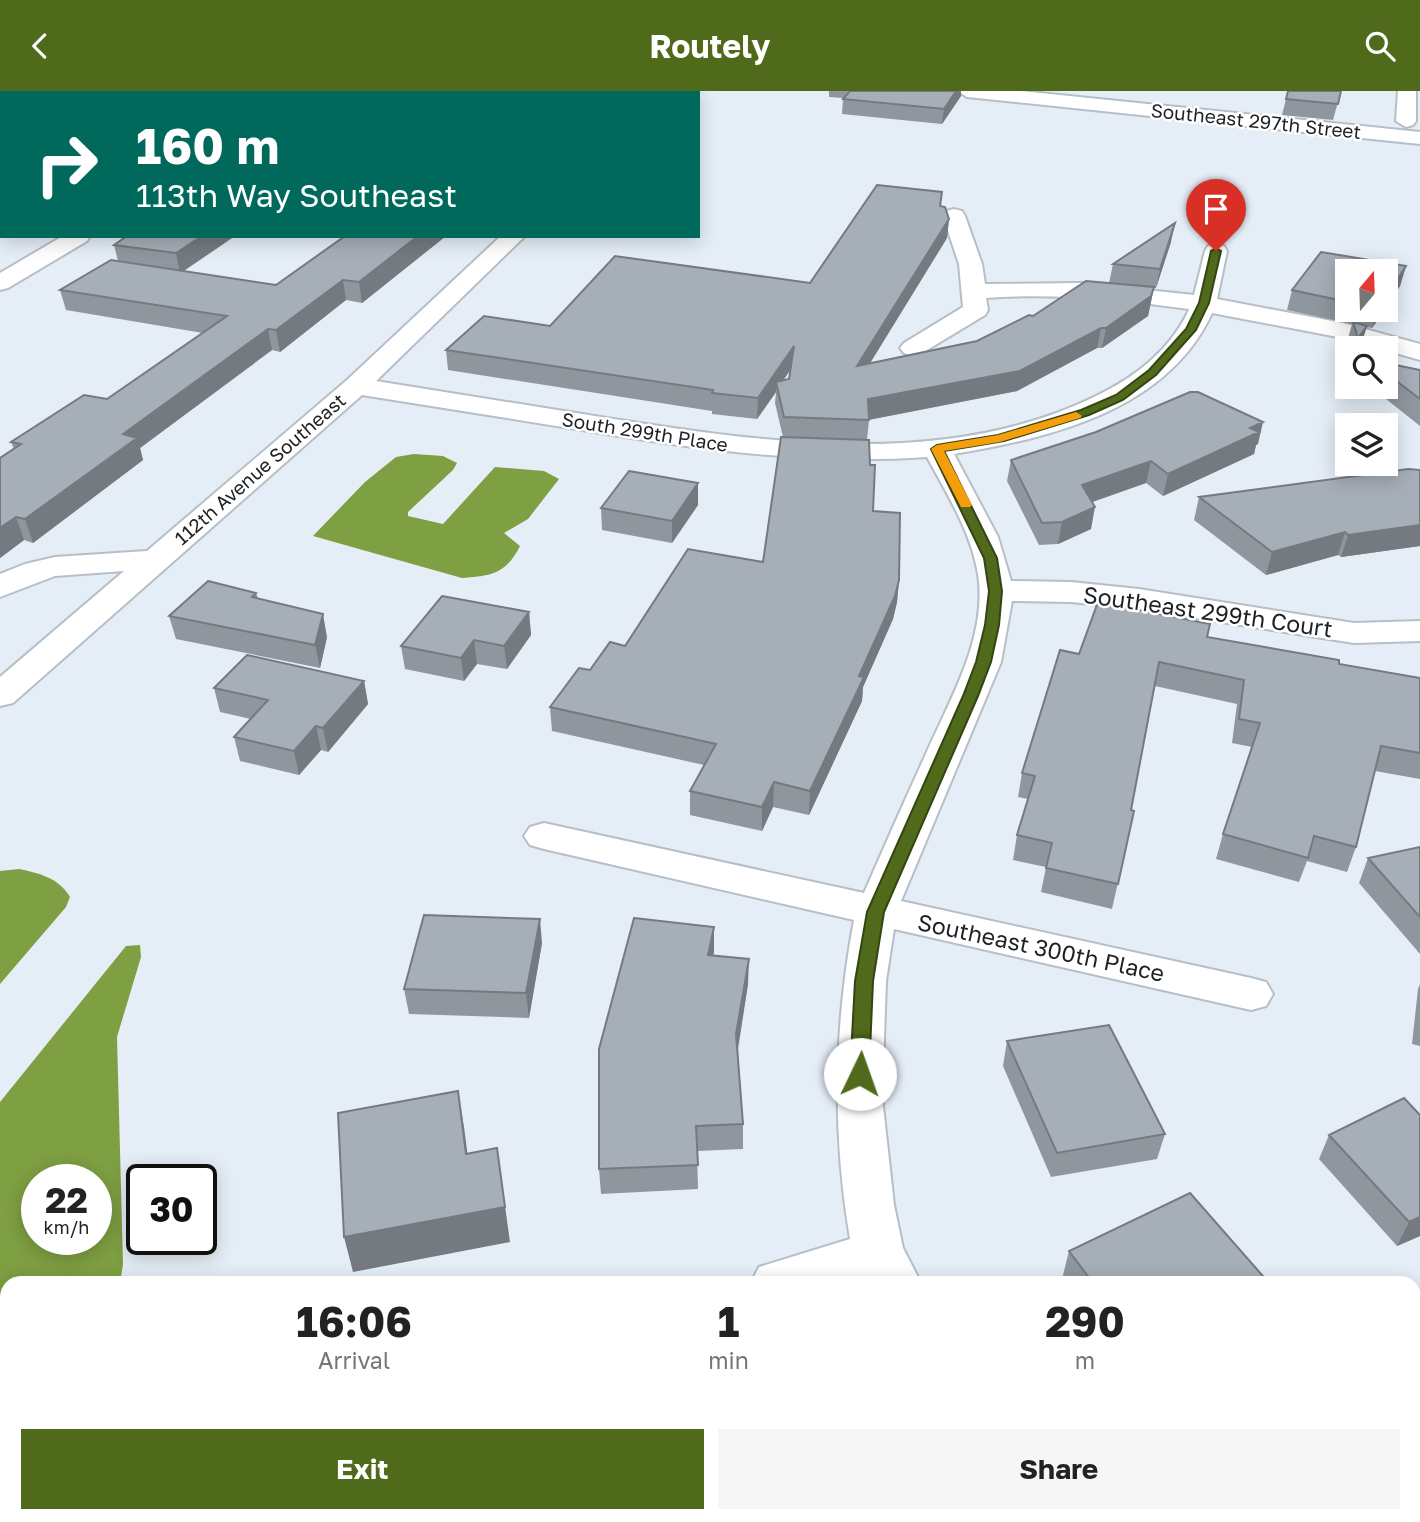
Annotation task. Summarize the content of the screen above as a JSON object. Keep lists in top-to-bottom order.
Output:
{
  "streets": {
    "street": [
      "Southeast 297th Street",
      "South 299th Place",
      "112th Avenue Southeast",
      "Southeast 299th Court",
      "Southeast 300th Place"
    ]
  },
  "crossings": [
    ["South 299th Place", "112th Avenue Southeast"]
  ],
  "north": "top",
  "page": {
    "header": "Routely",
    "turn": ["160 m", "113th Way Southeast"],
    "speed": "22 km/h",
    "limit": "30",
    "eta": [
      "16:06",
      "Arrival",
      "1",
      "min",
      "290",
      "m"
    ],
    "buttons": ["Exit", "Share"]
  }
}
